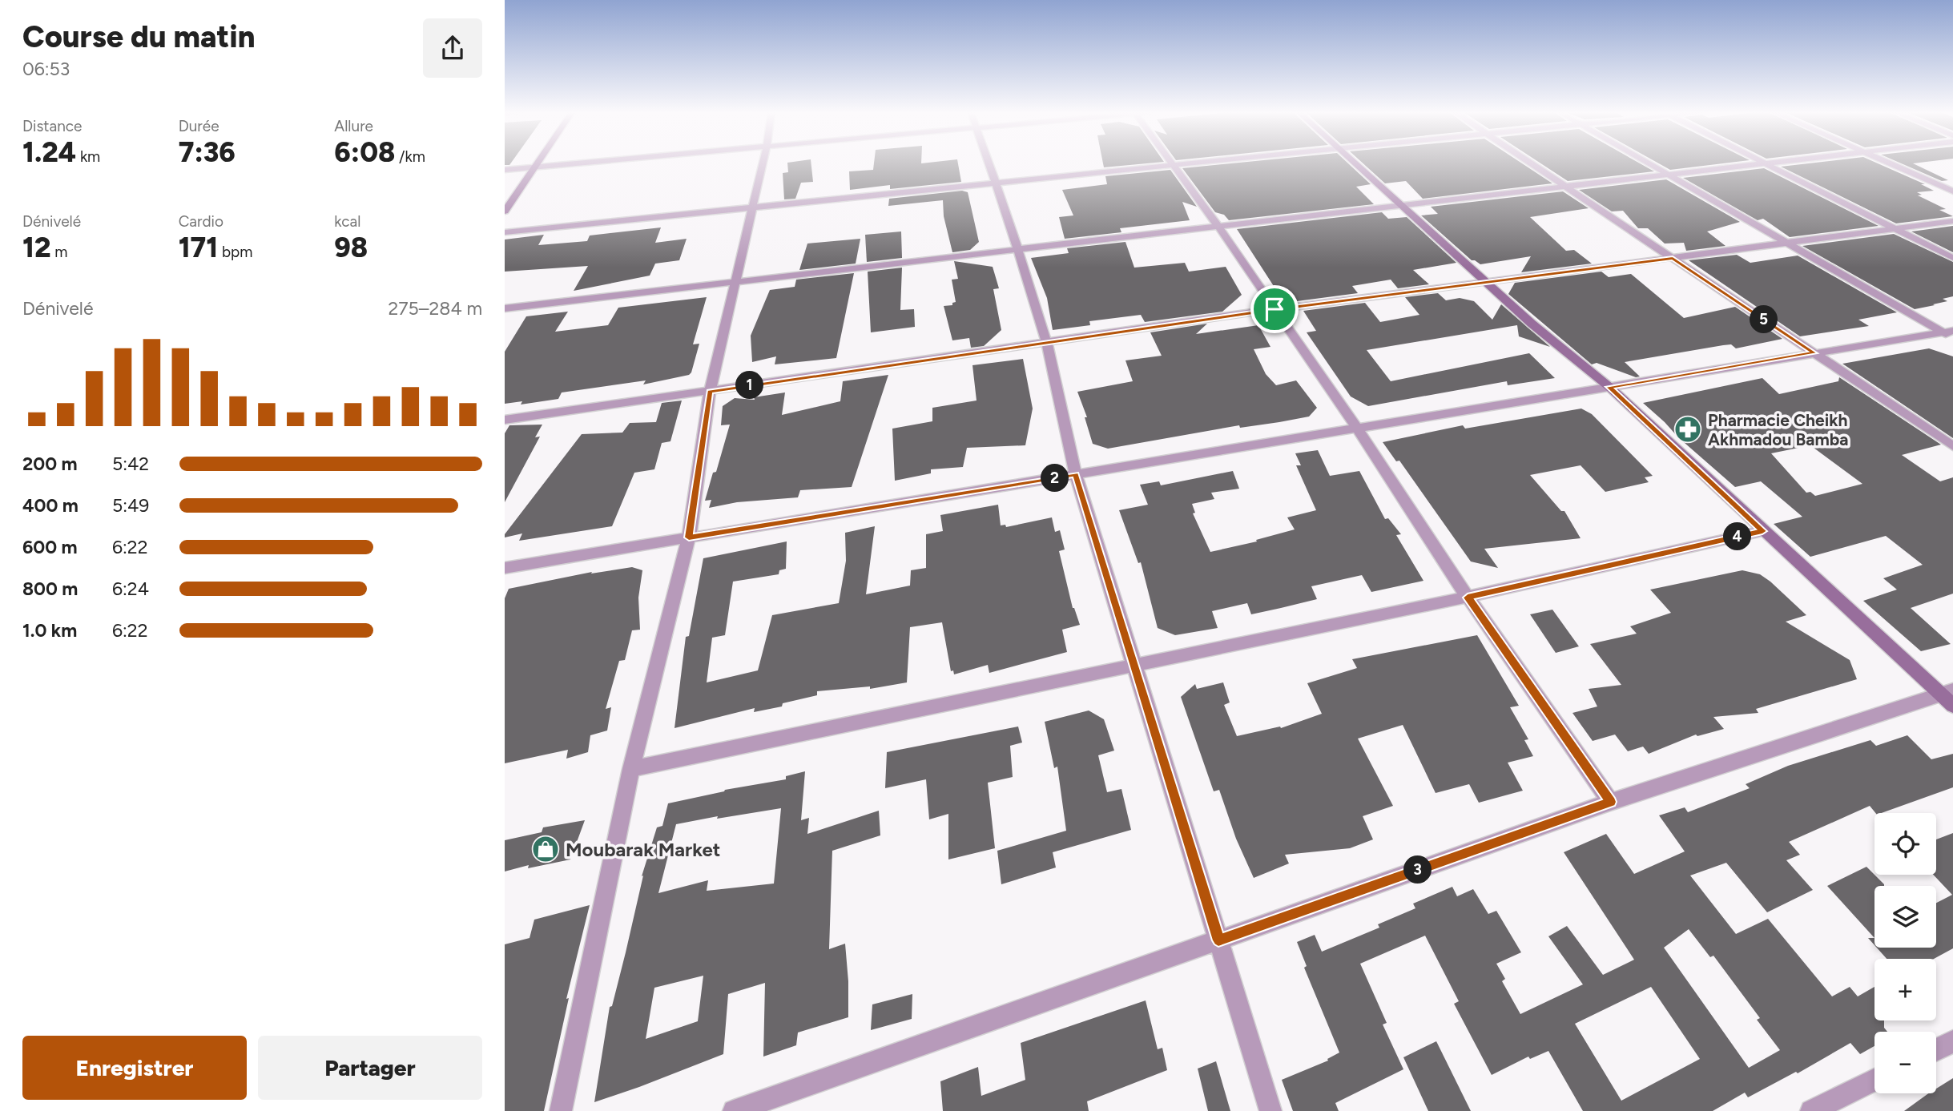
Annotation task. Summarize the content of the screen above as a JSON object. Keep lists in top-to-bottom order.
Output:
{
  "places": {
    "pharmacy": ["Pharmacie Cheikh Akhmadou Bamba"],
    "shop": ["Moubarak Market"]
  },
  "page": {
    "heading": ["Course du matin", "06:53"],
    "stats": [
      ["Distance", "1.24 km"],
      ["Durée", "7:36"],
      ["Allure", "6:08 /km"],
      ["Dénivelé", "12 m"],
      ["Cardio", "171 bpm"],
      ["kcal", "98"]
    ],
    "chart": ["Dénivelé", "275–284 m"],
    "pins": [
      "5",
      "1",
      "2",
      "4",
      "3"
    ],
    "list": [
      {
        "name": "200 m",
        "note": "5:42"
      },
      {
        "name": "400 m",
        "note": "5:49"
      },
      {
        "name": "600 m",
        "note": "6:22"
      },
      {
        "name": "800 m",
        "note": "6:24"
      },
      {
        "name": "1.0 km",
        "note": "6:22"
      }
    ],
    "map_buttons": ["+", "−"],
    "buttons": ["Enregistrer", "Partager"]
  }
}
